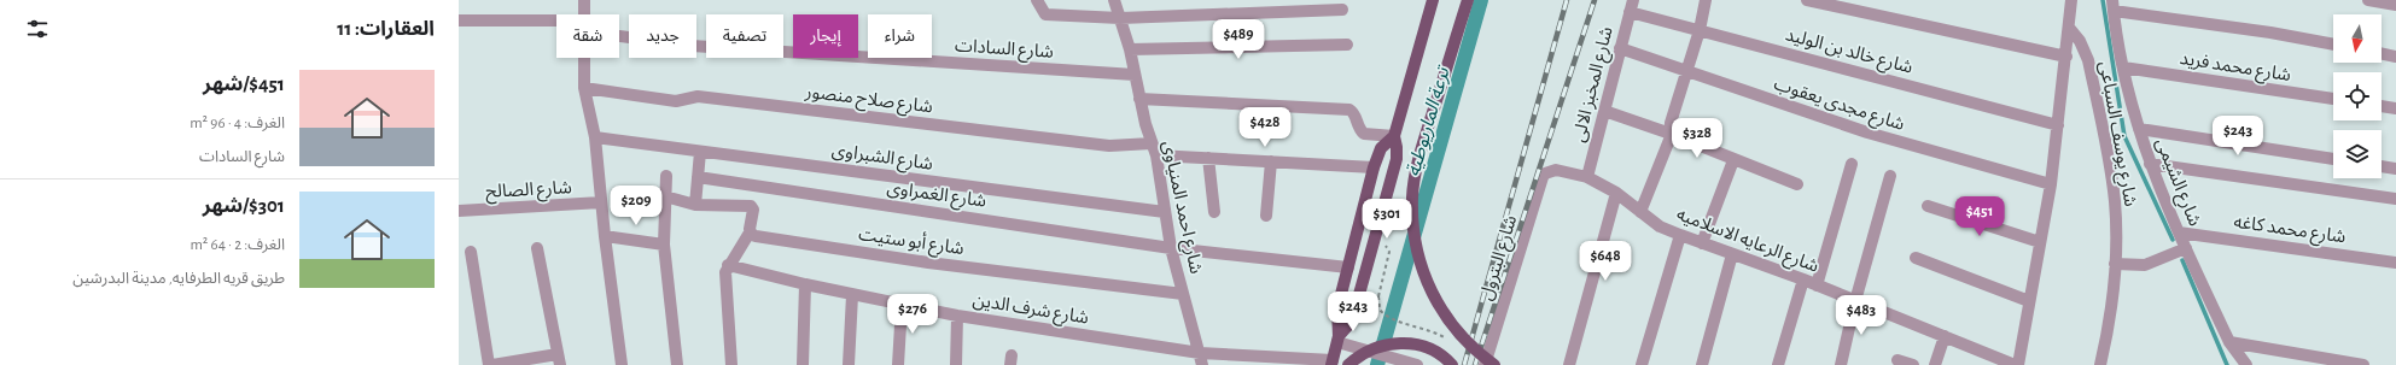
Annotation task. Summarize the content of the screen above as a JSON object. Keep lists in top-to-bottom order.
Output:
{
  "streets": {
    "street": [
      "شارع السادات",
      "شارع خالد بن الوليد",
      "شارع محمد فريد",
      "شارع المخبز الالى",
      "شارع صلاح منصور",
      "شارع مجدى يعقوب",
      "شارع يوسف السباعى",
      "شارع الشبراوى",
      "شارع الشيمى",
      "شارع الصالح",
      "شارع الغمراوى",
      "شارع احمد المنياوى",
      "شارع محمد كاغه",
      "شارع الرعايه الاسلاميه",
      "شارع أبو ستيت",
      "شارع البترول",
      "شارع شرف الدين"
    ]
  },
  "crossings": [
    ["شارع السادات", "شارع احمد المنياوى"],
    ["شارع خالد بن الوليد", "شارع المخبز الالى"],
    ["شارع محمد فريد", "شارع الشيمى"],
    ["شارع المخبز الالى", "شارع مجدى يعقوب"],
    ["شارع المخبز الالى", "شارع الرعايه الاسلاميه"],
    ["شارع صلاح منصور", "شارع احمد المنياوى"],
    ["شارع الشبراوى", "شارع احمد المنياوى"],
    ["شارع الشيمى", "شارع محمد كاغه"],
    ["شارع الغمراوى", "شارع احمد المنياوى"],
    ["شارع احمد المنياوى", "شارع أبو ستيت"],
    ["شارع احمد المنياوى", "شارع شرف الدين"],
    ["شارع الرعايه الاسلاميه", "شارع البترول"]
  ],
  "water": ["ترعة الماريوطية"],
  "north": "bottom",
  "page": {
    "heading": "العقارات: 11",
    "chip": [
      "شراء",
      "إيجار",
      "تصفية",
      "جديد",
      "شقة"
    ],
    "price": [
      "$489",
      "$428",
      "$243",
      "$328",
      "$209",
      "$451",
      "$301",
      "$648",
      "$243",
      "$276",
      "$483"
    ],
    "list": [
      {
        "name": "$451/شهر",
        "note": "الغرف: 4 · 96 m² · شارع السادات"
      },
      {
        "name": "$301/شهر",
        "note": "الغرف: 2 · 64 m² · طريق قريه الطرفايه, مدينة البدرشين"
      }
    ]
  }
}
